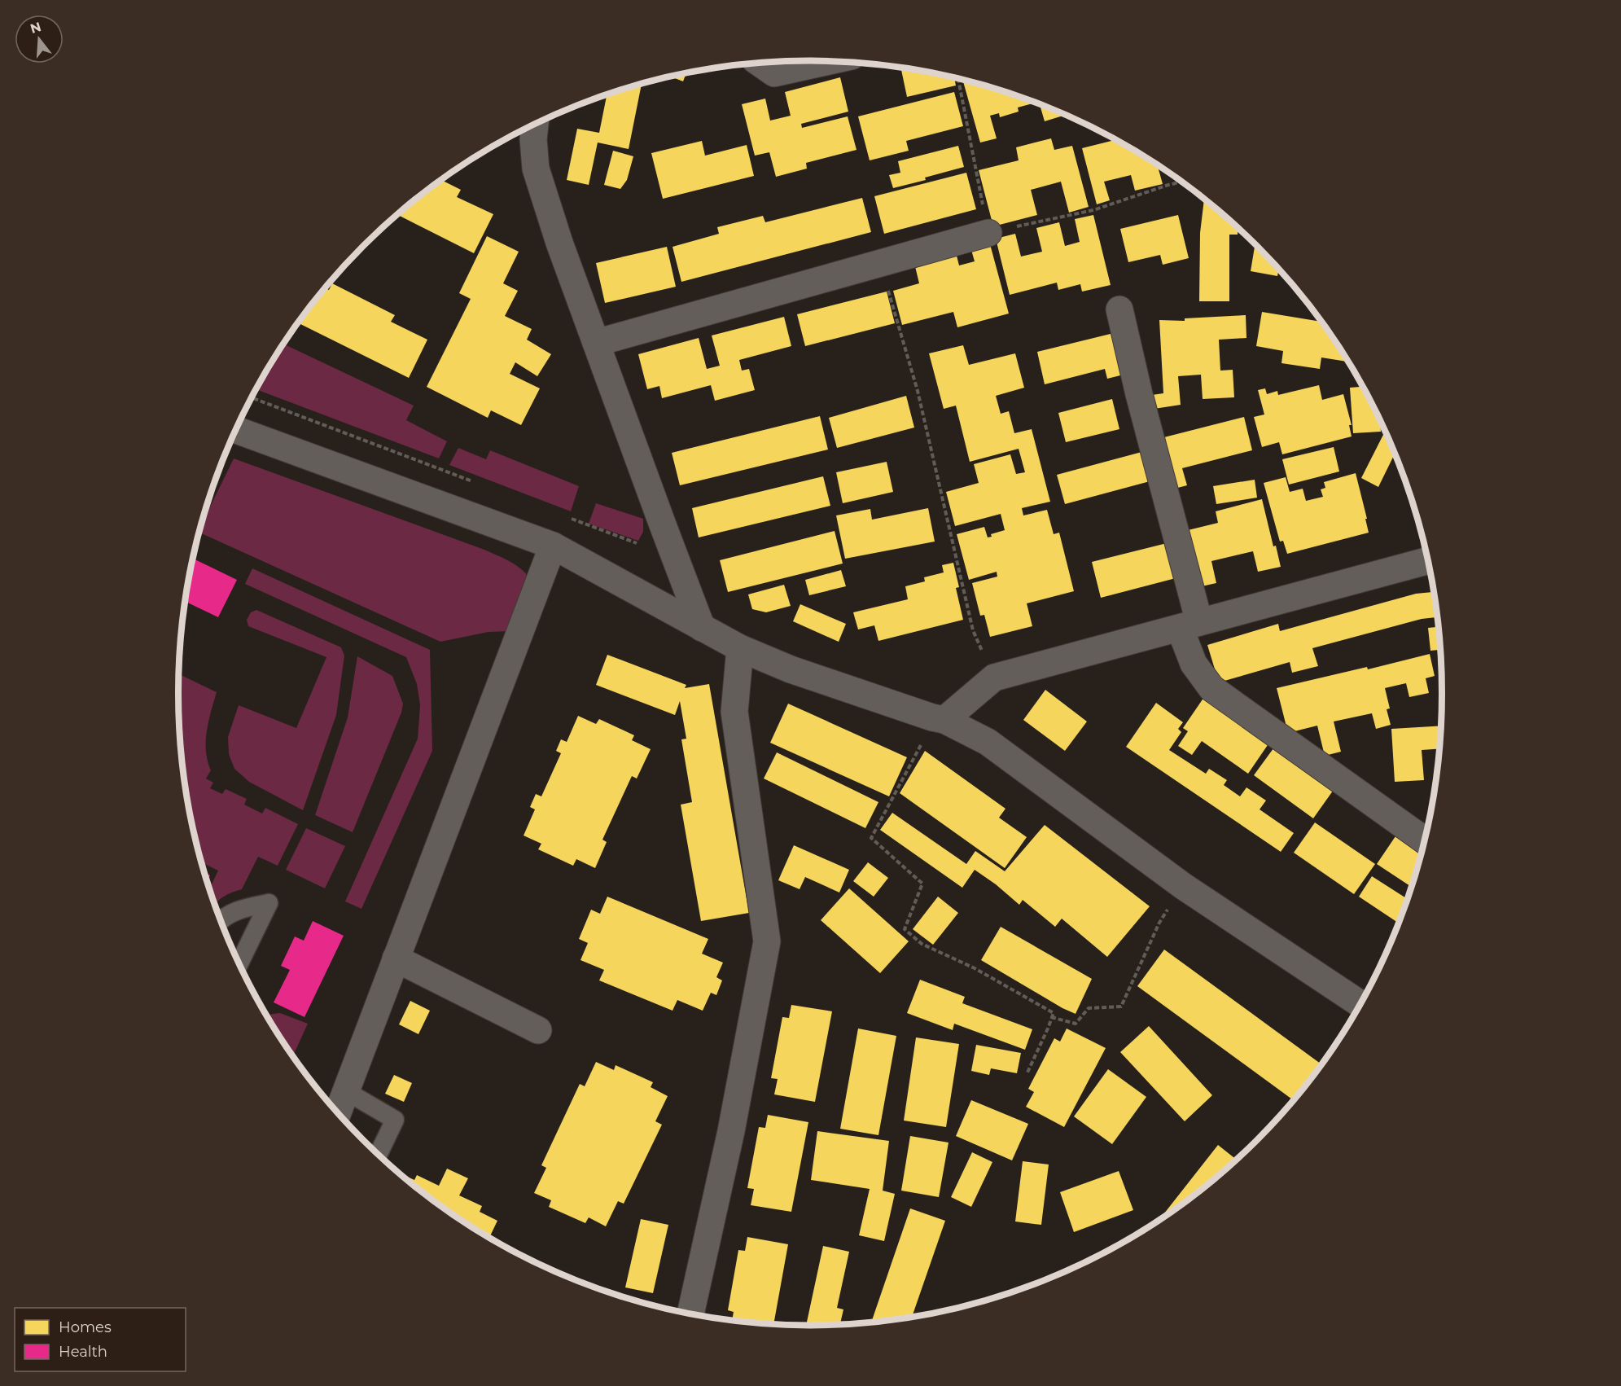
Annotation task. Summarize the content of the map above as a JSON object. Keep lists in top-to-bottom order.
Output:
{
  "legend": ["Homes", "Health"],
  "north": "top"
}
